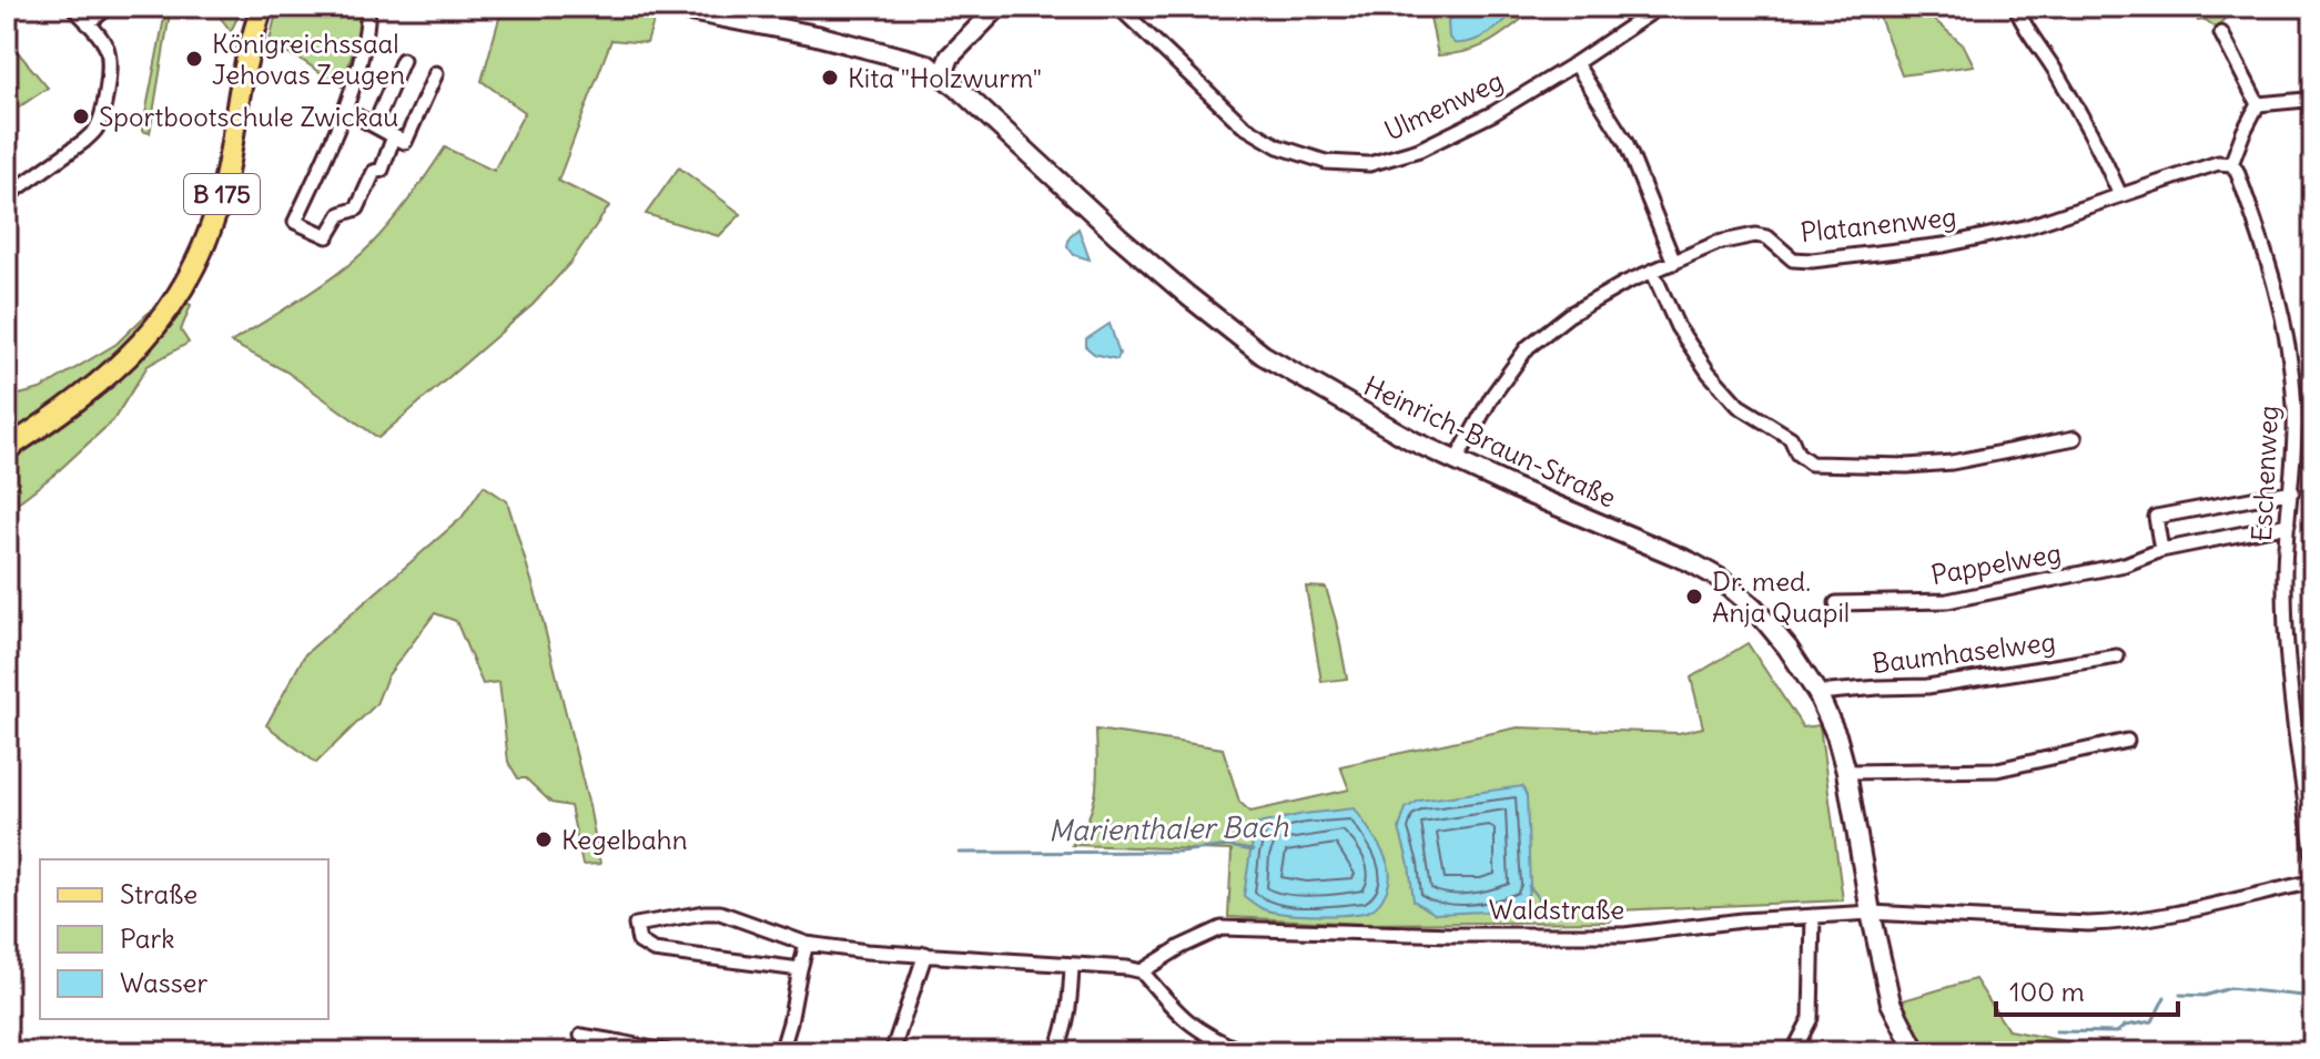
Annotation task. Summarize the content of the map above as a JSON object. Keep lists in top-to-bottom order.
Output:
{
  "streets": {
    "main road": ["B 175"],
    "street": [
      "Ulmenweg",
      "Platanenweg",
      "Heinrich-Braun-Straße",
      "Eschenweg",
      "Pappelweg",
      "Baumhaselweg",
      "Waldstraße"
    ]
  },
  "crossings": [
    ["Platanenweg", "Heinrich-Braun-Straße"],
    ["Platanenweg", "Eschenweg"],
    ["Heinrich-Braun-Straße", "Baumhaselweg"],
    ["Heinrich-Braun-Straße", "Waldstraße"],
    ["Eschenweg", "Pappelweg"]
  ],
  "water": ["Marienthaler Bach"],
  "places": [
    "Königreichssaal Jehovas Zeugen",
    "Kita \"Holzwurm\"",
    "Sportbootschule Zwickau",
    "Dr. med. Anja Quapil",
    "Kegelbahn"
  ],
  "legend": ["Straße", "Park", "Wasser"],
  "scale_bar": "100 m"
}
